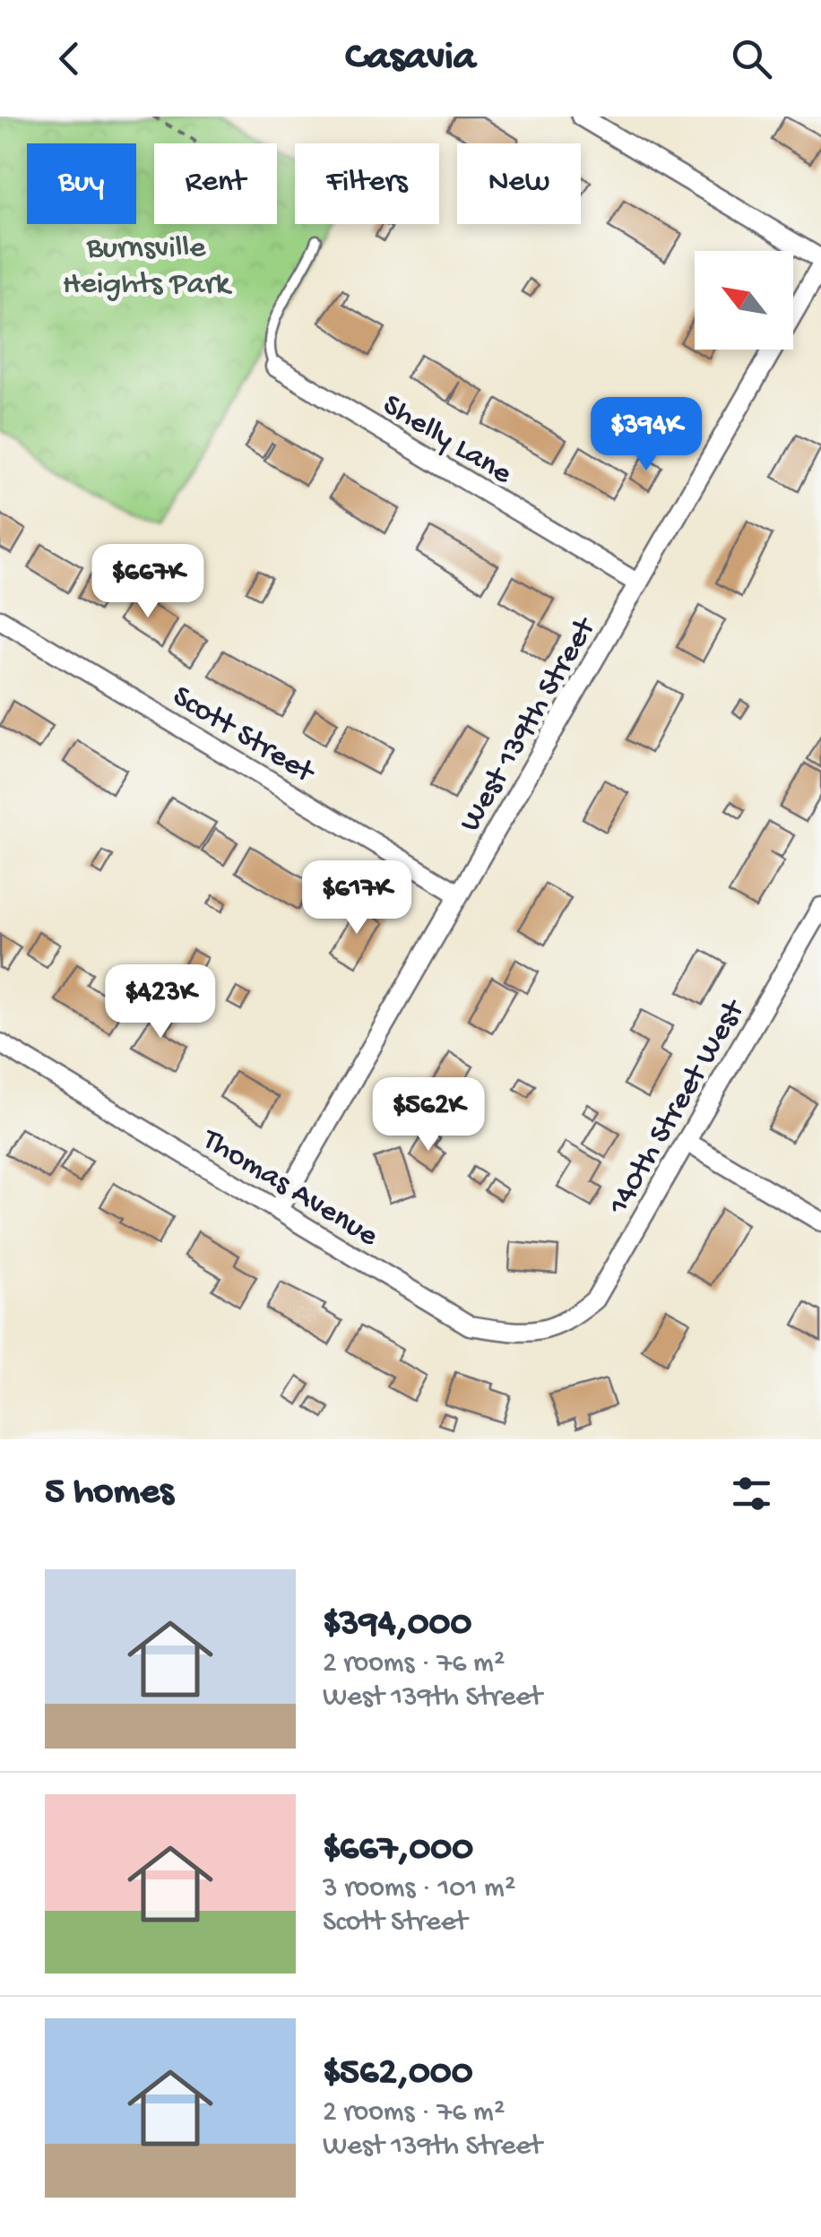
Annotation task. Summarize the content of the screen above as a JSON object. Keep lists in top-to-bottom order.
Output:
{
  "streets": {
    "street": [
      "Shelly Lane",
      "West 139th Street",
      "Scott Street",
      "140th Street West",
      "Thomas Avenue"
    ]
  },
  "crossings": [
    ["Shelly Lane", "West 139th Street"],
    ["West 139th Street", "Scott Street"],
    ["West 139th Street", "Thomas Avenue"],
    ["140th Street West", "Thomas Avenue"]
  ],
  "parks": ["Burnsville Heights Park"],
  "north": "top left",
  "page": {
    "header": "Casavia",
    "chip": [
      "Buy",
      "Rent",
      "Filters",
      "New"
    ],
    "price": [
      "$394K",
      "$667K",
      "$617K",
      "$423K",
      "$562K"
    ],
    "heading": "5 homes",
    "list": [
      {
        "name": "$394,000",
        "note": "2 rooms · 76 m² · West 139th Street"
      },
      {
        "name": "$667,000",
        "note": "3 rooms · 101 m² · Scott Street"
      },
      {
        "name": "$562,000",
        "note": "2 rooms · 76 m² · West 139th Street"
      }
    ]
  }
}
